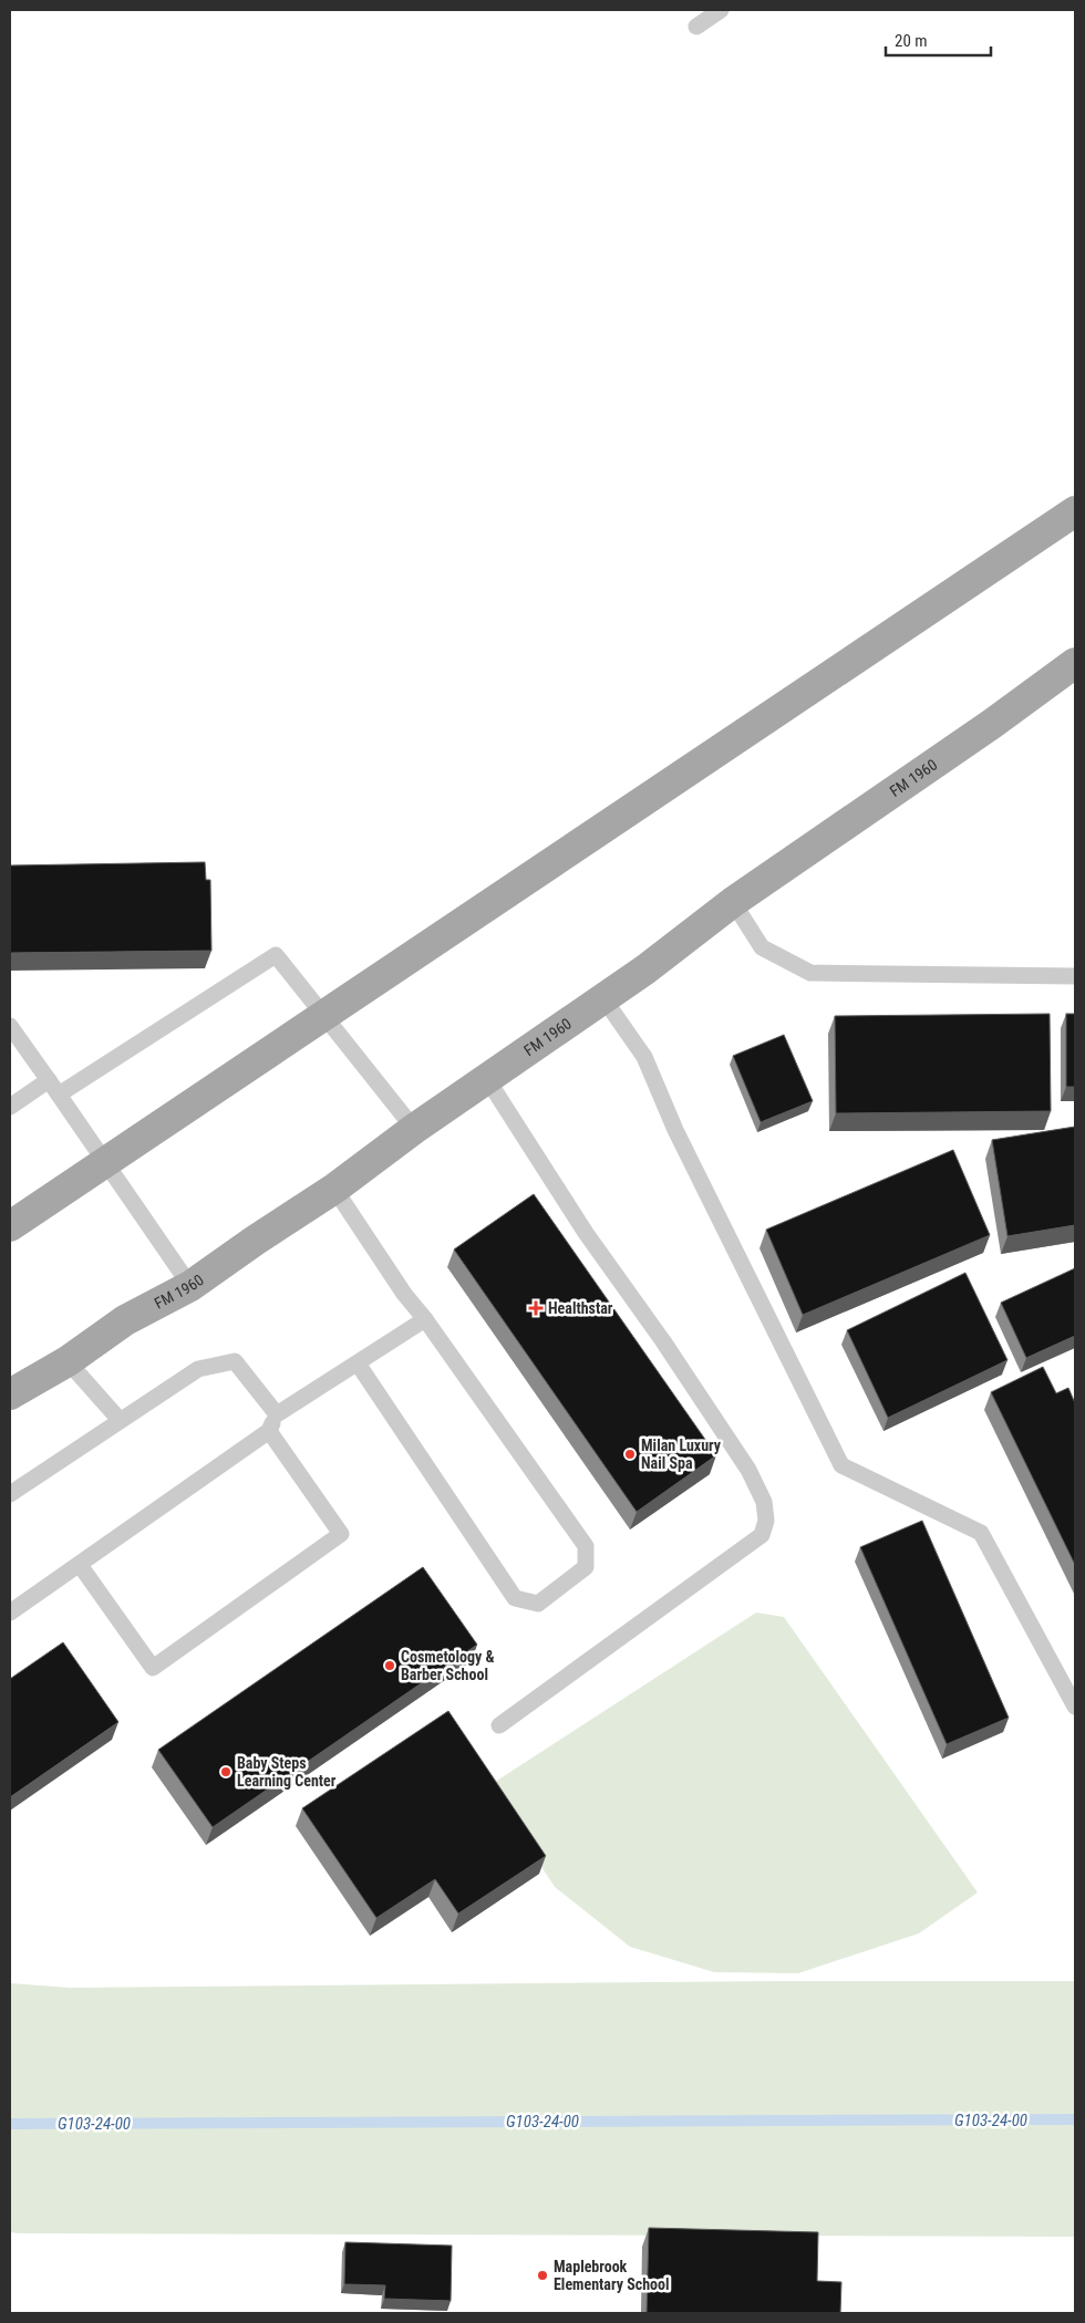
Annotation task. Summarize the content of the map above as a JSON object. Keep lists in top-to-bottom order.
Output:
{
  "streets": {
    "main road": ["FM 1960"]
  },
  "water": ["G103-24-00"],
  "places": {
    "health": ["Healthstar"],
    "other": [
      "Milan Luxury Nail Spa",
      "Cosmetology & Barber School",
      "Baby Steps Learning Center",
      "Maplebrook Elementary School"
    ]
  },
  "scale_bar": "20 m"
}
